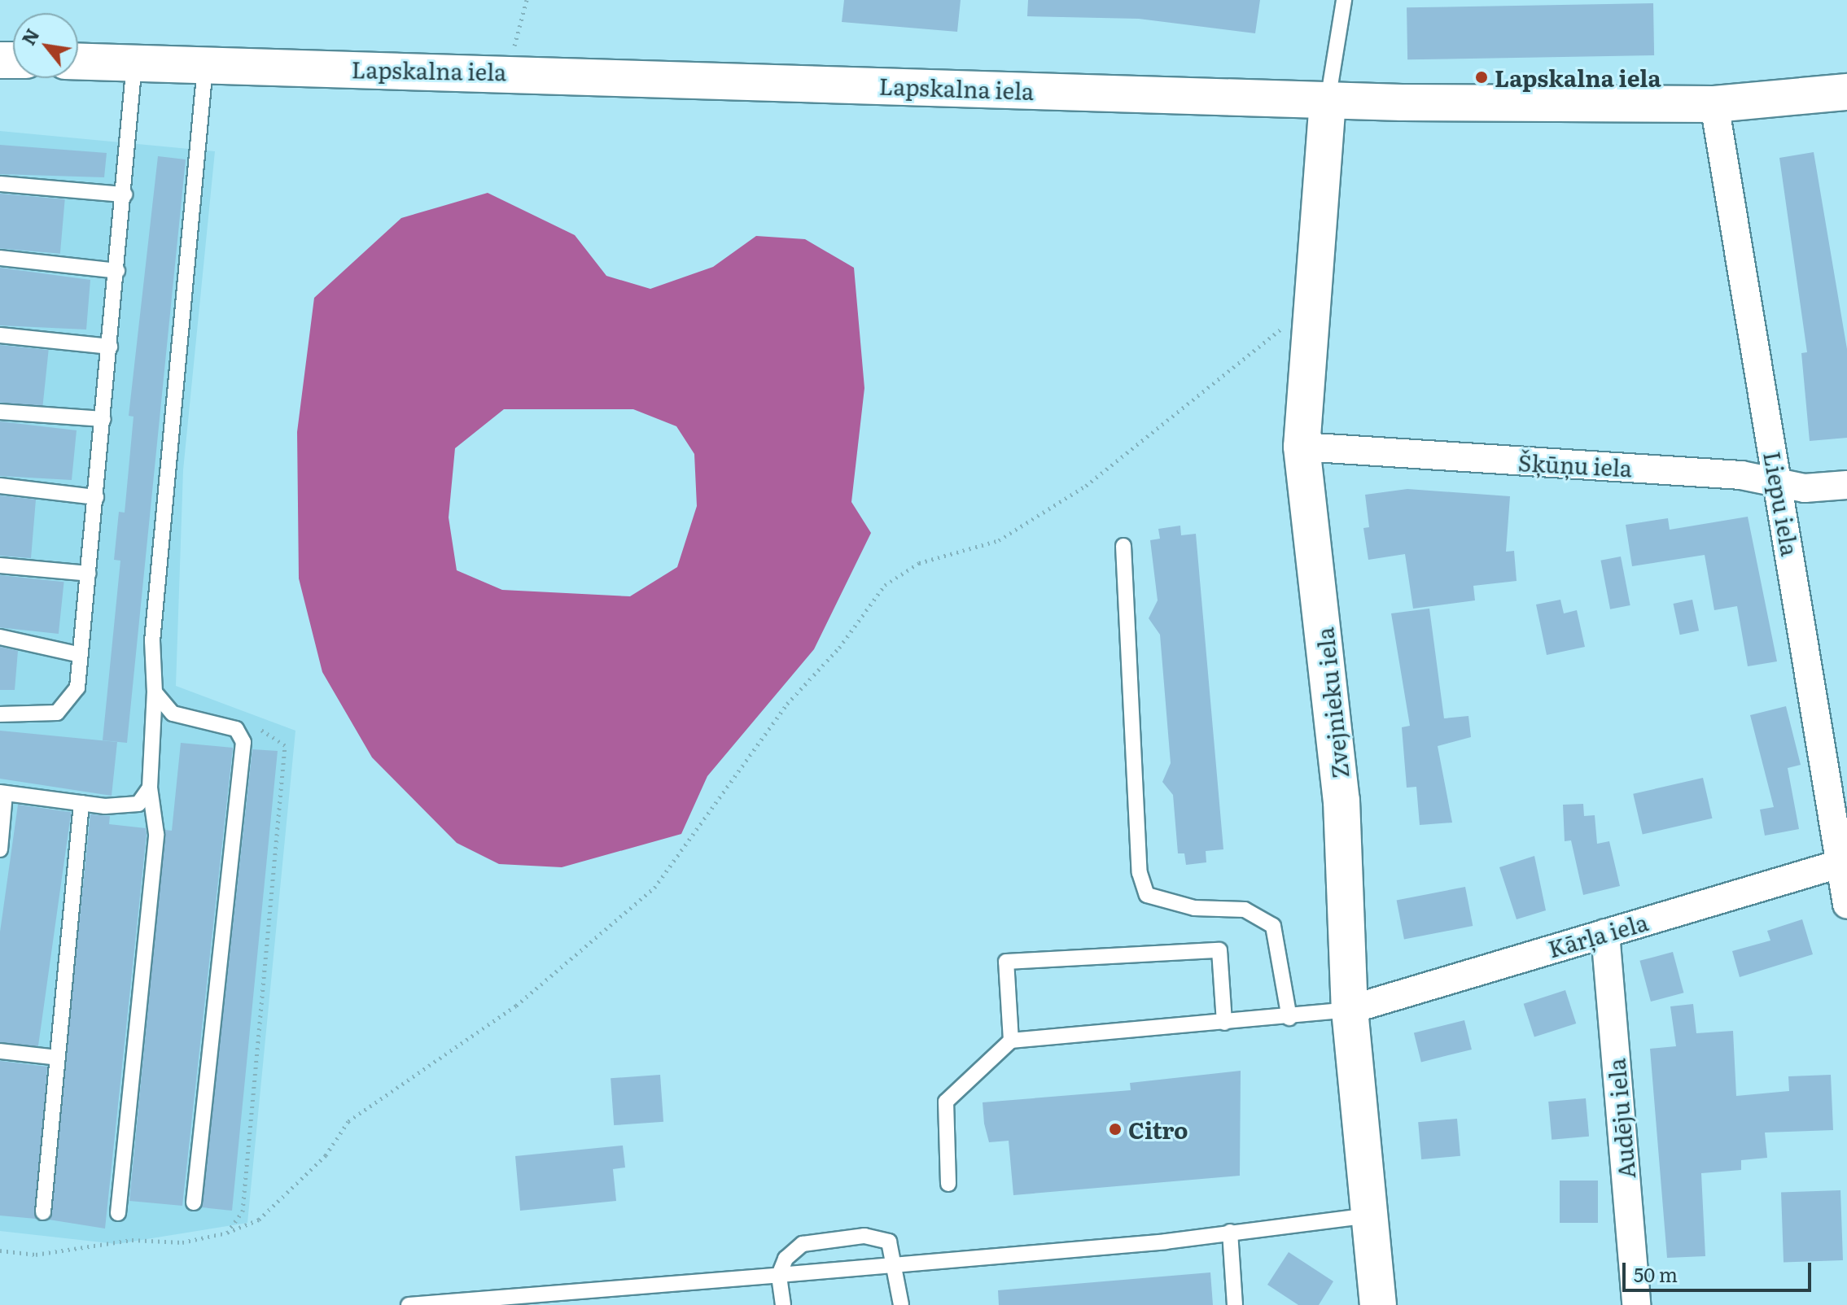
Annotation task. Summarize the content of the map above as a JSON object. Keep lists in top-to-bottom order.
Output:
{
  "streets": {
    "main road": ["Lapskalna iela", "Zvejnieku iela"],
    "street": [
      "Šķūņu iela",
      "Liepu iela",
      "Kārļa iela",
      "Audēju iela"
    ]
  },
  "crossings": [
    ["Lapskalna iela", "Liepu iela"],
    ["Lapskalna iela", "Zvejnieku iela"],
    ["Šķūņu iela", "Liepu iela"],
    ["Šķūņu iela", "Zvejnieku iela"],
    ["Liepu iela", "Kārļa iela"],
    ["Zvejnieku iela", "Kārļa iela"],
    ["Kārļa iela", "Audēju iela"]
  ],
  "places": ["Lapskalna iela", "Citro"],
  "scale_bar": "50 m",
  "north": "top left"
}
